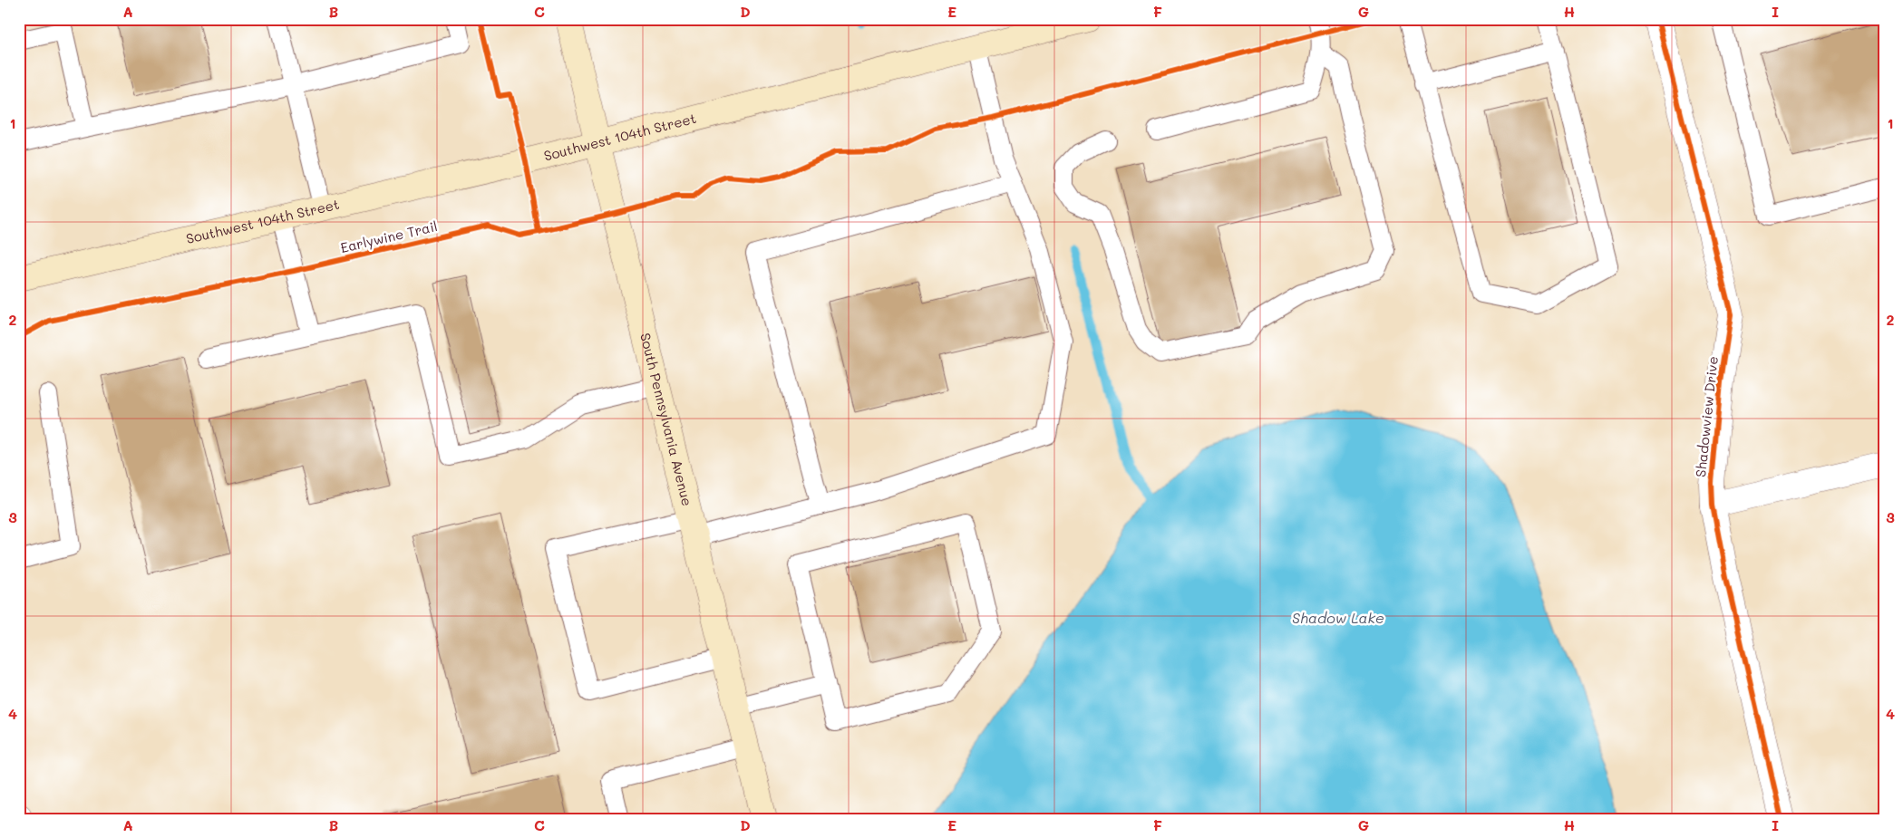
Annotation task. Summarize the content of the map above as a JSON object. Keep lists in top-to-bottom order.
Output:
{
  "streets": {
    "main road": ["Southwest 104th Street", "South Pennsylvania Avenue"],
    "street": ["Shadowview Drive"],
    "cycle path": ["Earlywine Trail"]
  },
  "crossings": [
    ["Southwest 104th Street", "South Pennsylvania Avenue"]
  ],
  "water": ["Shadow Lake"],
  "grid": {
    "columns": [
      "A",
      "B",
      "C",
      "D",
      "E",
      "F",
      "G",
      "H",
      "I"
    ],
    "rows": [
      "1",
      "2",
      "3",
      "4"
    ]
  }
}
